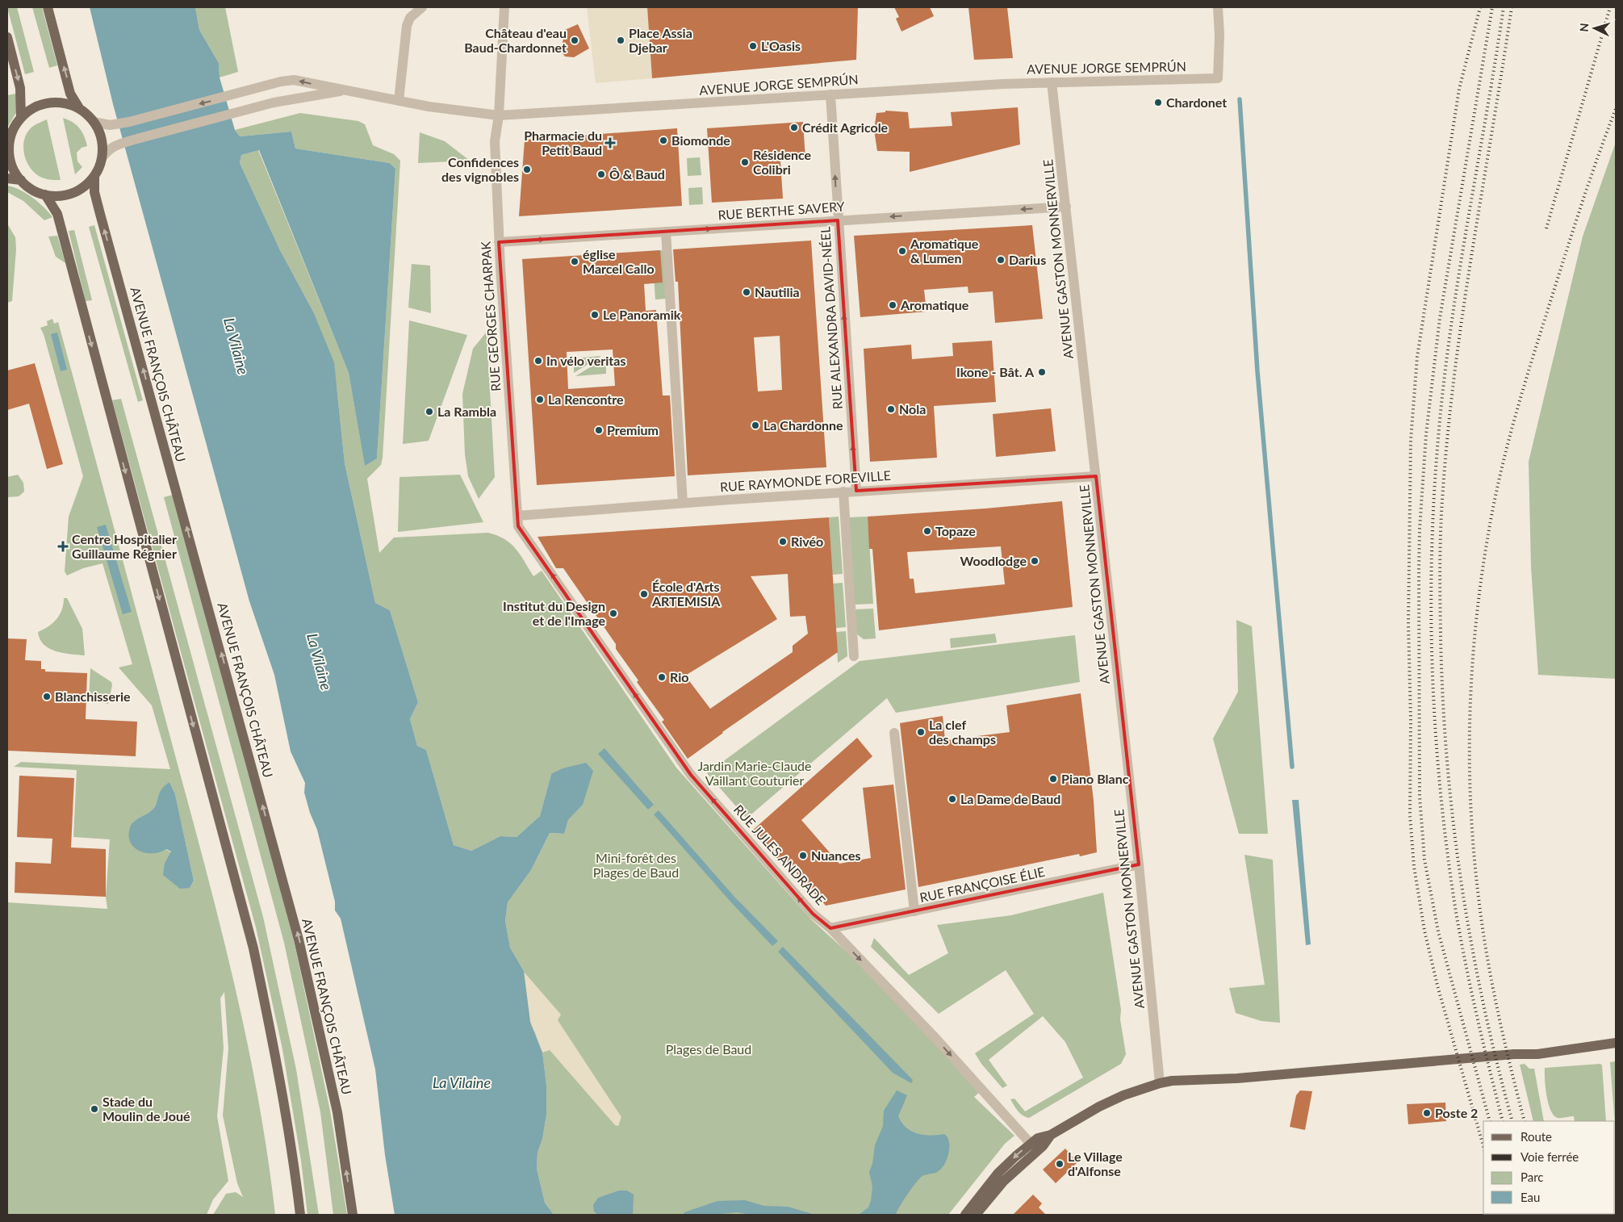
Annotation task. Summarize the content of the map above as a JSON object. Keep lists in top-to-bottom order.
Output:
{
  "streets": {
    "main road": ["AVENUE FRANÇOIS CHÂTEAU"],
    "street": [
      "AVENUE JORGE SEMPRÚN",
      "RUE BERTHE SAVERY",
      "AVENUE GASTON MONNERVILLE",
      "RUE GEORGES CHARPAK",
      "RUE ALEXANDRA DAVID-NÉEL",
      "RUE RAYMONDE FOREVILLE",
      "RUE JULES ANDRADE",
      "RUE FRANÇOISE ÉLIE"
    ]
  },
  "crossings": [
    ["AVENUE JORGE SEMPRÚN", "AVENUE GASTON MONNERVILLE"],
    ["AVENUE JORGE SEMPRÚN", "RUE GEORGES CHARPAK"],
    ["AVENUE JORGE SEMPRÚN", "RUE ALEXANDRA DAVID-NÉEL"],
    ["AVENUE JORGE SEMPRÚN", "AVENUE FRANÇOIS CHÂTEAU"],
    ["RUE BERTHE SAVERY", "AVENUE GASTON MONNERVILLE"],
    ["RUE BERTHE SAVERY", "RUE GEORGES CHARPAK"],
    ["RUE BERTHE SAVERY", "RUE ALEXANDRA DAVID-NÉEL"],
    ["AVENUE GASTON MONNERVILLE", "RUE RAYMONDE FOREVILLE"],
    ["AVENUE GASTON MONNERVILLE", "RUE FRANÇOISE ÉLIE"],
    ["RUE GEORGES CHARPAK", "RUE RAYMONDE FOREVILLE"],
    ["RUE GEORGES CHARPAK", "RUE JULES ANDRADE"],
    ["RUE ALEXANDRA DAVID-NÉEL", "RUE RAYMONDE FOREVILLE"],
    ["RUE RAYMONDE FOREVILLE", "RUE JULES ANDRADE"],
    ["RUE JULES ANDRADE", "RUE FRANÇOISE ÉLIE"]
  ],
  "one_way": ["RUE ALEXANDRA DAVID-NÉEL"],
  "water": ["La Vilaine"],
  "parks": ["Jardin Marie-Claude Vaillant Couturier", "Mini-forêt des Plages de Baud", "Plages de Baud"],
  "places": {
    "other": [
      "Château d'eau Baud-Chardonnet",
      "Place Assia Djebar",
      "L'Oasis",
      "Chardonet",
      "Crédit Agricole",
      "Biomonde",
      "Résidence Colibri",
      "Confidences des vignobles",
      "Ô & Baud",
      "Aromatique & Lumen",
      "Darius",
      "église Marcel Callo",
      "Nautilia",
      "Aromatique",
      "Le Panoramik",
      "In vélo veritas",
      "Ikone - Bât. A",
      "La Rencontre",
      "Nola",
      "La Rambla",
      "La Chardonne",
      "Premium",
      "Topaze",
      "Rivéo",
      "Woodlodge",
      "École d'Arts ARTEMISIA",
      "Institut du Design et de l'Image",
      "Rio",
      "Blanchisserie",
      "La clef des champs",
      "Piano Blanc",
      "La Dame de Baud",
      "Nuances",
      "Stade du Moulin de Joué",
      "Poste 2",
      "Le Village d'Alfonse"
    ],
    "health": ["Pharmacie du Petit Baud", "Centre Hospitalier Guillaume Régnier"]
  },
  "legend": [
    "Route",
    "Voie ferrée",
    "Parc",
    "Eau"
  ],
  "north": "left"
}
